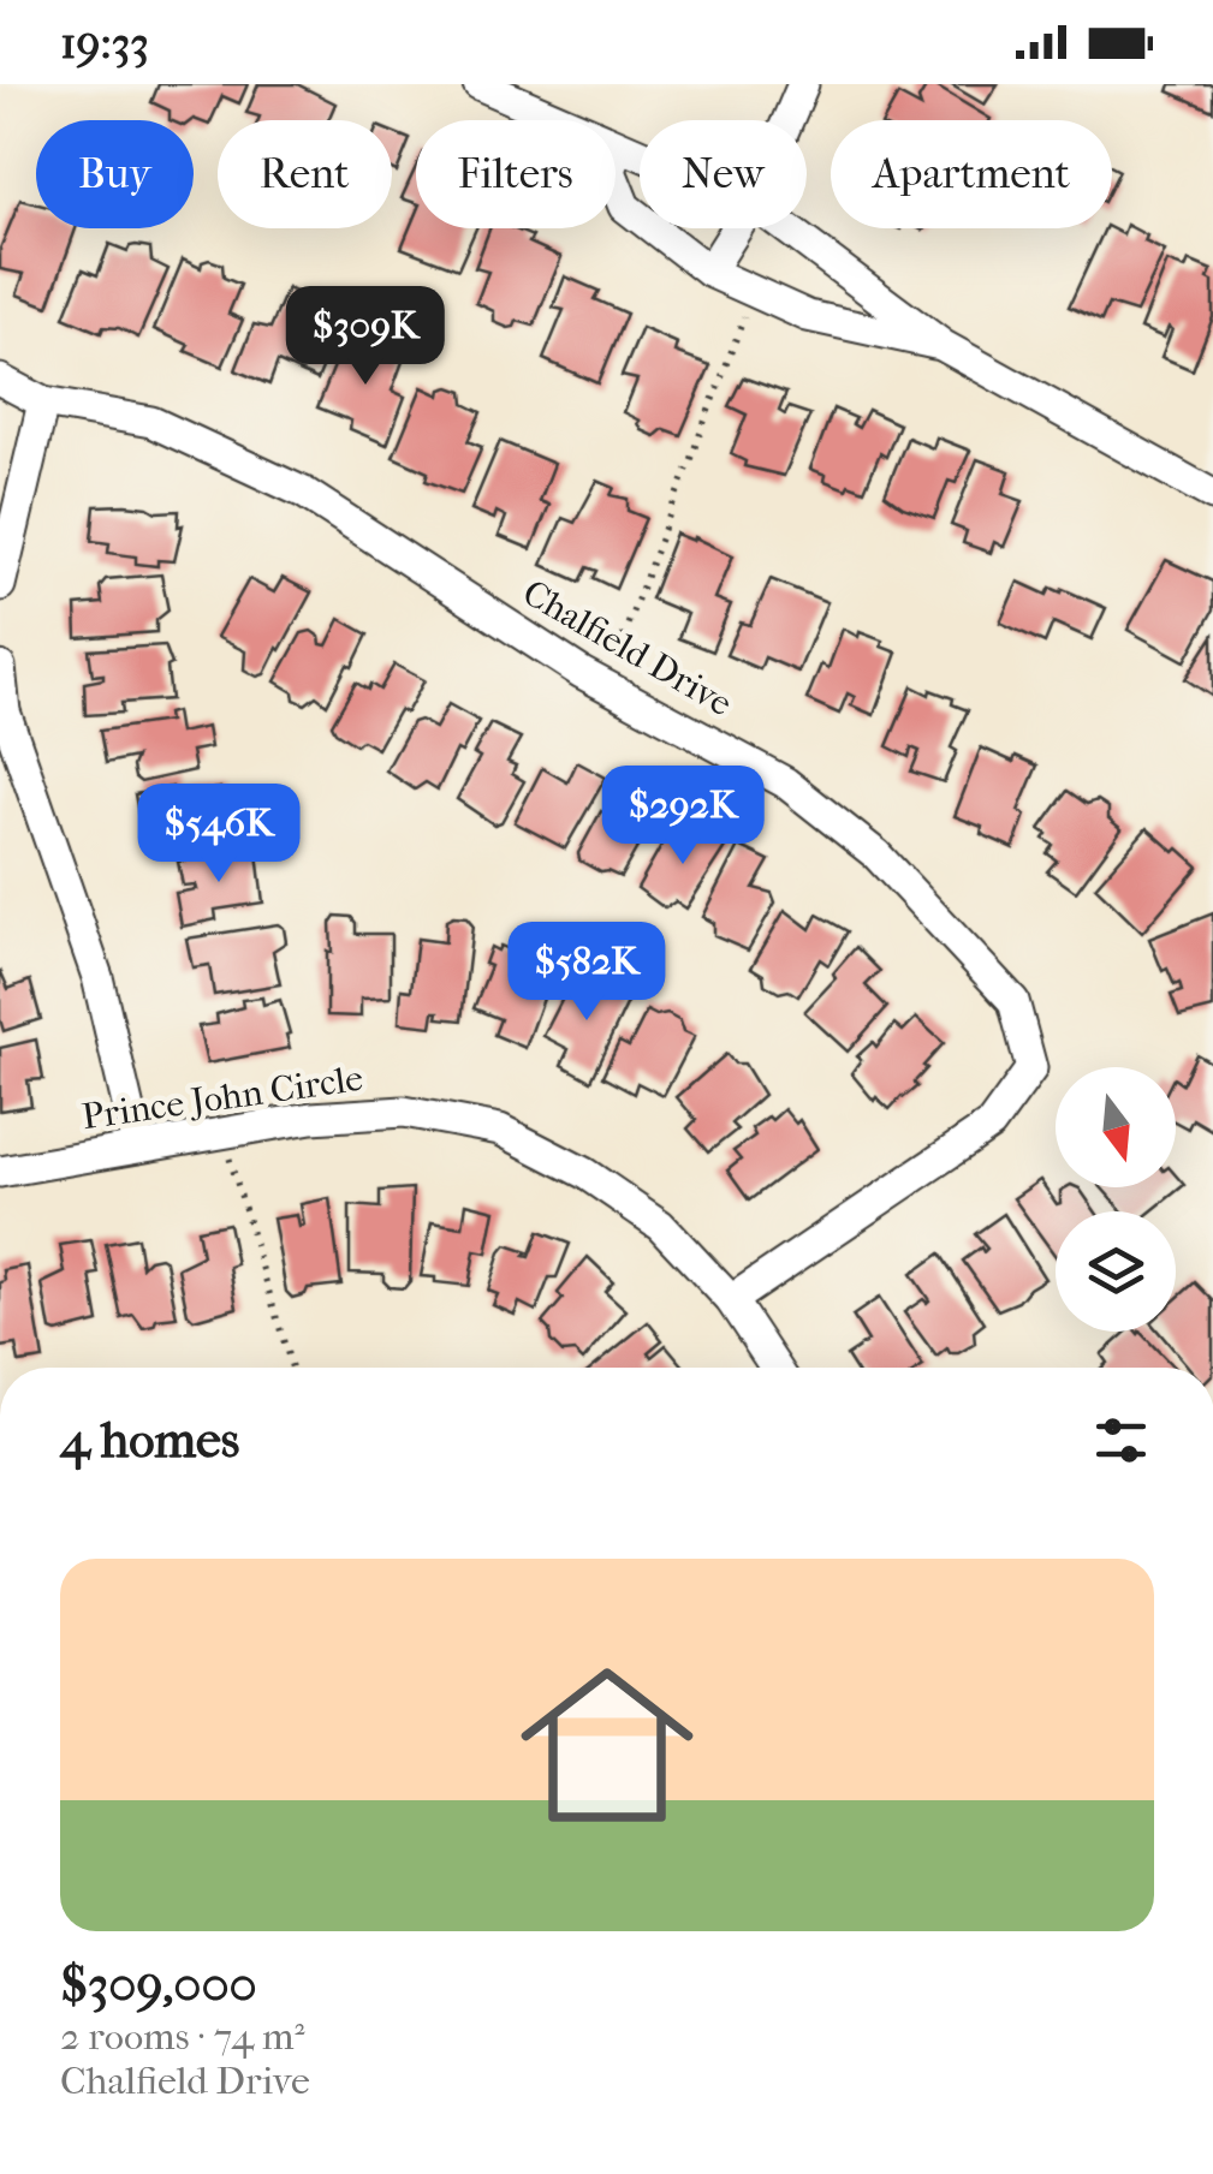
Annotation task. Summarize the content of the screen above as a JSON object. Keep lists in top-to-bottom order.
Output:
{
  "streets": {
    "street": ["Chalfield Drive", "Prince John Circle"]
  },
  "crossings": [
    ["Chalfield Drive", "Prince John Circle"]
  ],
  "north": "bottom",
  "page": {
    "status": "19:33",
    "chip": [
      "Buy",
      "Rent",
      "Filters",
      "New",
      "Apartment"
    ],
    "price": [
      "$309K",
      "$292K",
      "$546K",
      "$582K"
    ],
    "heading": "4 homes",
    "list": [
      {
        "name": "$309,000",
        "note": "2 rooms · 74 m² · Chalfield Drive"
      }
    ]
  }
}
